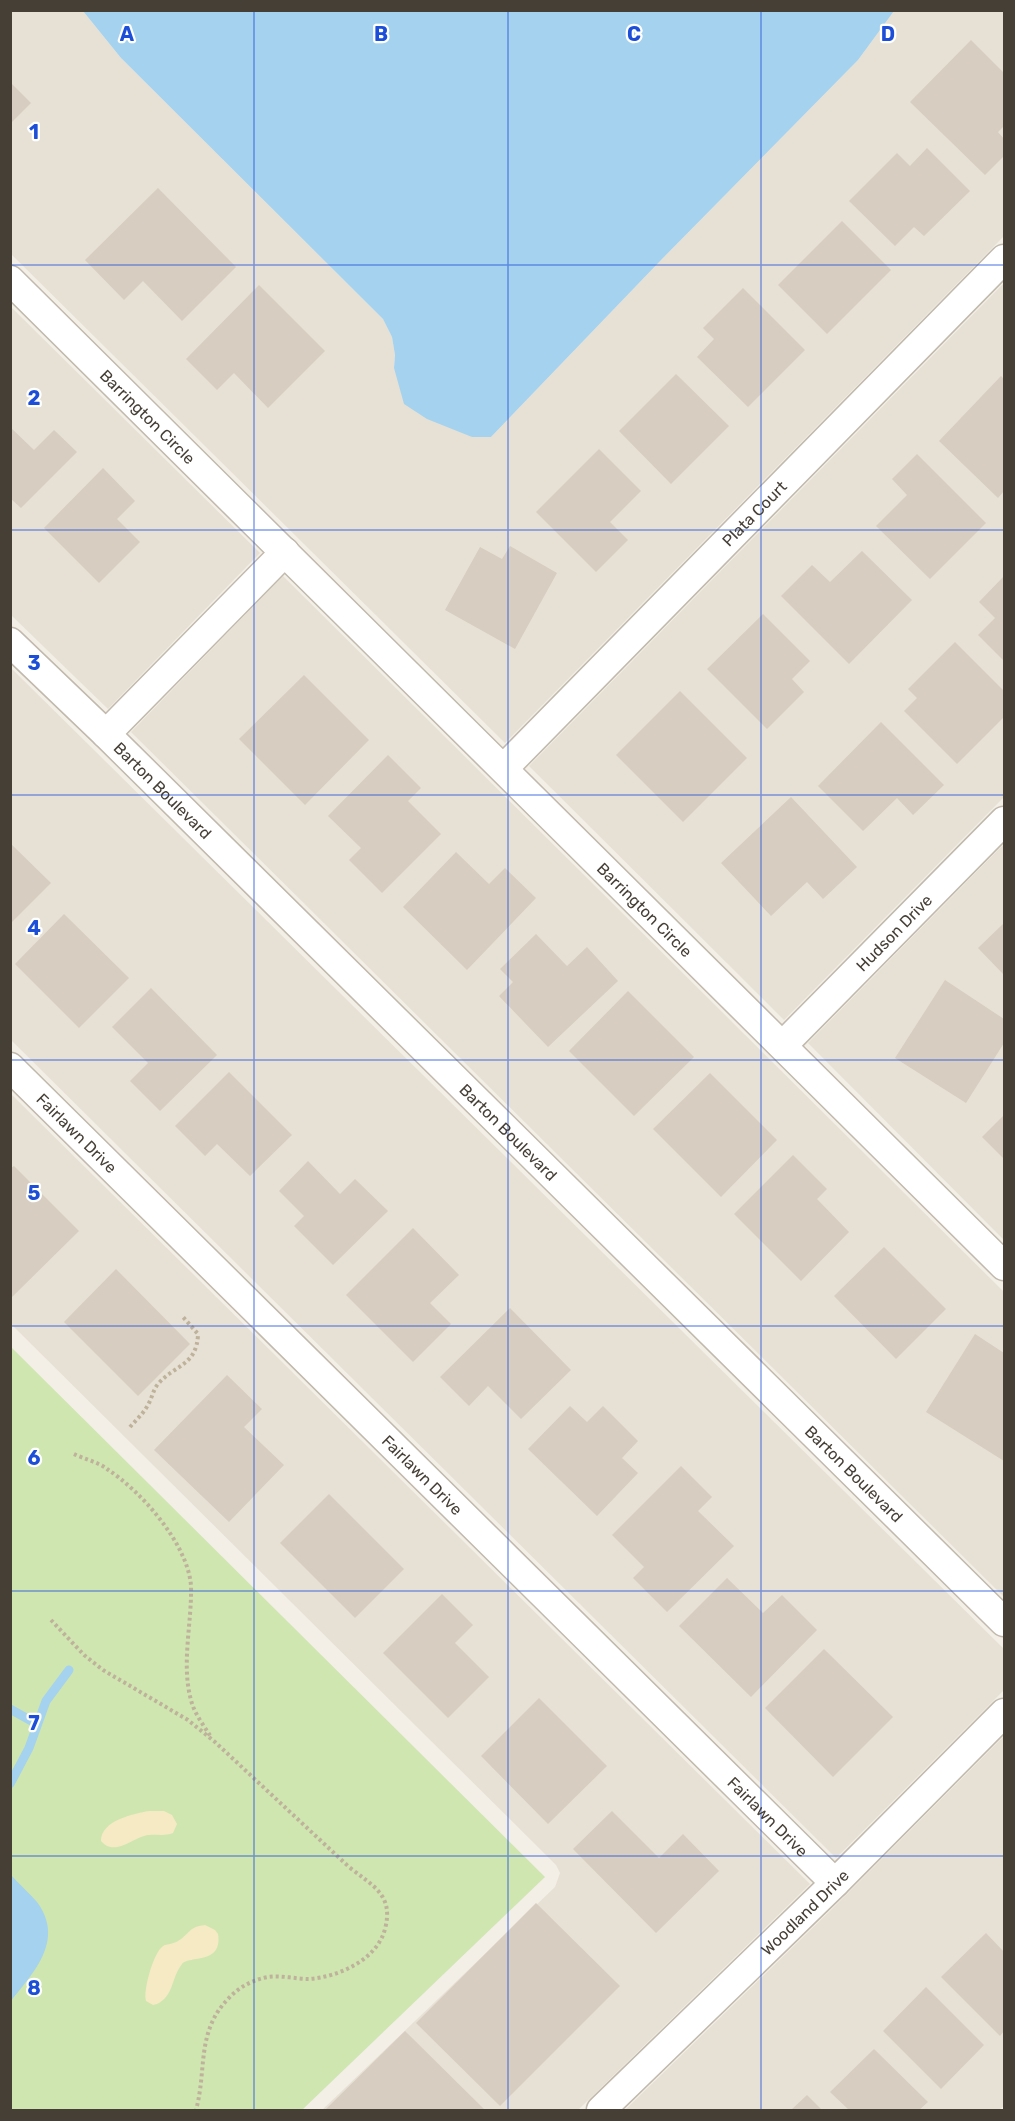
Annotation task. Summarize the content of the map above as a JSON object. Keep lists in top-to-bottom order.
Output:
{
  "streets": {
    "street": [
      "Barrington Circle",
      "Plata Court",
      "Barton Boulevard",
      "Hudson Drive",
      "Fairlawn Drive",
      "Woodland Drive"
    ]
  },
  "crossings": [
    ["Barrington Circle", "Plata Court"],
    ["Barrington Circle", "Hudson Drive"],
    ["Fairlawn Drive", "Woodland Drive"]
  ],
  "grid": {
    "columns": [
      "A",
      "B",
      "C",
      "D"
    ],
    "rows": [
      "1",
      "2",
      "3",
      "4",
      "5",
      "6",
      "7",
      "8"
    ]
  }
}
